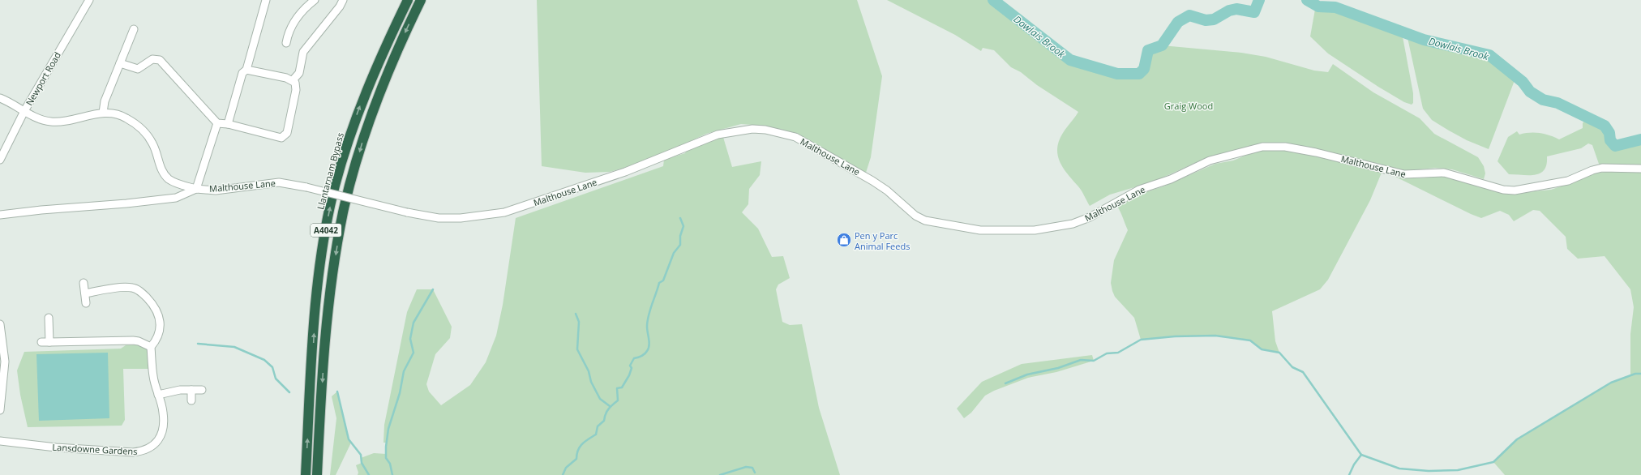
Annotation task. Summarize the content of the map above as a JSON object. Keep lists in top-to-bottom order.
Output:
{
  "streets": {
    "highway": ["Llantarnam Bypass", "A4042"],
    "street": ["Newport Road", "Malthouse Lane", "Lansdowne Gardens"]
  },
  "water": ["Dowlais Brook"],
  "parks": ["Graig Wood"],
  "places": {
    "shop": ["Pen y Parc Animal Feeds"]
  }
}
